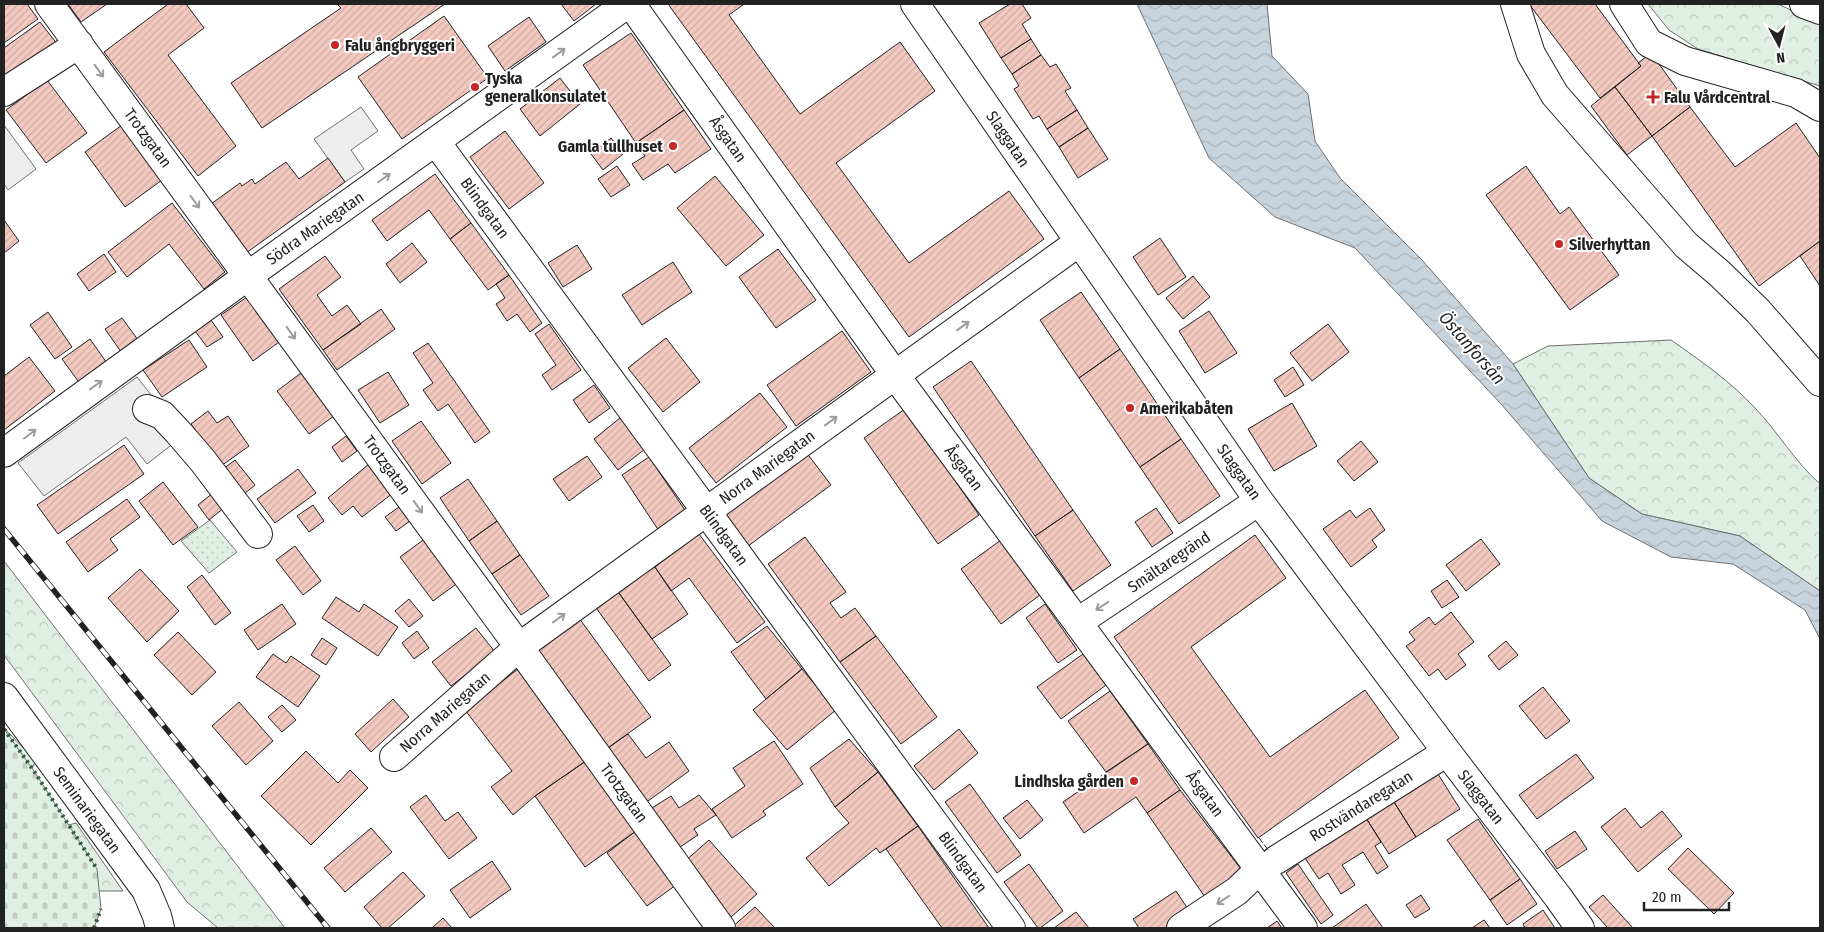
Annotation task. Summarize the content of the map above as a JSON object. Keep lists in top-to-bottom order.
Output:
{
  "streets": {
    "street": [
      "Trotzgatan",
      "Åsgatan",
      "Slaggatan",
      "Blindgatan",
      "Södra Mariegatan",
      "Norra Mariegatan",
      "Smältaregränd",
      "Rostvändaregatan",
      "Seminariegatan"
    ]
  },
  "crossings": [
    ["Trotzgatan", "Södra Mariegatan"],
    ["Trotzgatan", "Norra Mariegatan"],
    ["Åsgatan", "Norra Mariegatan"],
    ["Åsgatan", "Smältaregränd"],
    ["Åsgatan", "Rostvändaregatan"],
    ["Slaggatan", "Norra Mariegatan"],
    ["Slaggatan", "Smältaregränd"],
    ["Slaggatan", "Rostvändaregatan"],
    ["Blindgatan", "Södra Mariegatan"],
    ["Blindgatan", "Norra Mariegatan"]
  ],
  "one_way": [
    "Trotzgatan",
    "Södra Mariegatan",
    "Norra Mariegatan",
    "Smältaregränd"
  ],
  "water": ["Östanforsån"],
  "places": {
    "other": [
      "Falu ångbryggeri",
      "Tyska generalkonsulatet",
      "Gamla tullhuset",
      "Silverhyttan",
      "Amerikabåten",
      "Lindhska gården"
    ],
    "health": ["Falu Vårdcentral"]
  },
  "scale_bar": "20 m",
  "north": "bottom"
}
